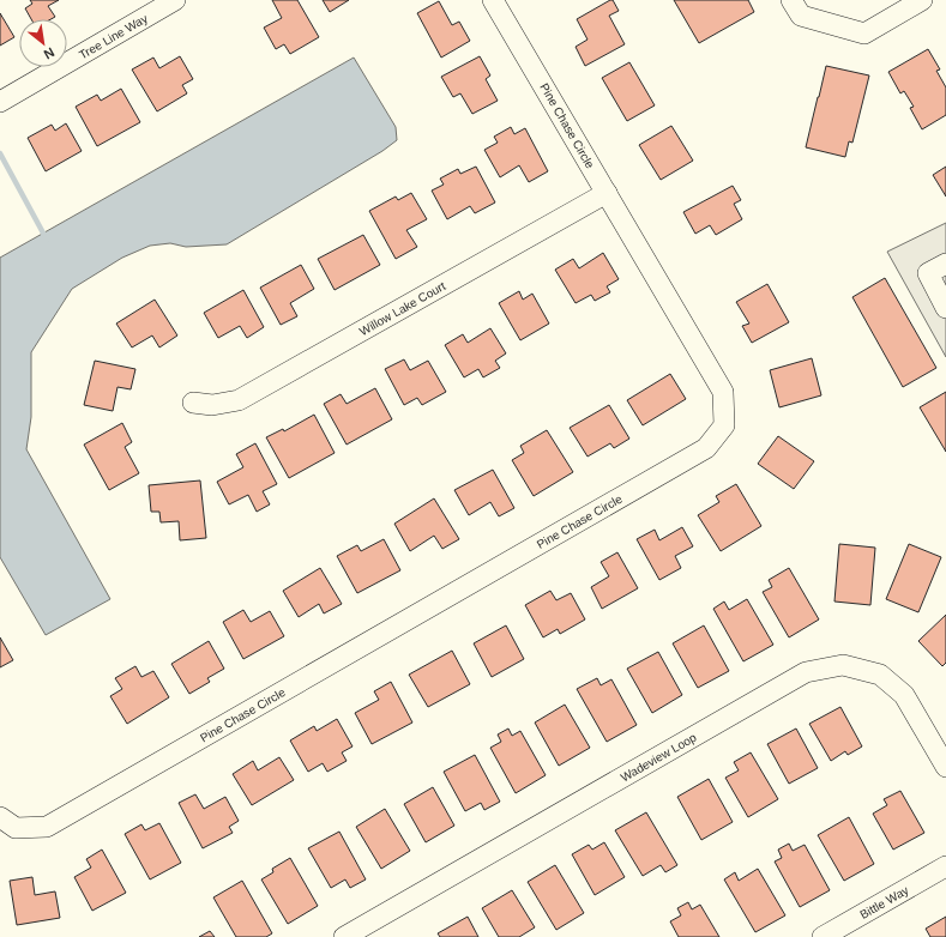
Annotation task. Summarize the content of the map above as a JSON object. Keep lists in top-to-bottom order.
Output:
{
  "streets": {
    "street": [
      "Tree Line Way",
      "Pine Chase Circle",
      "Willow Lake Court",
      "Wadeview Loop",
      "Bittle Way"
    ]
  },
  "crossings": [
    ["Pine Chase Circle", "Willow Lake Court"]
  ],
  "north": "bottom right"
}
